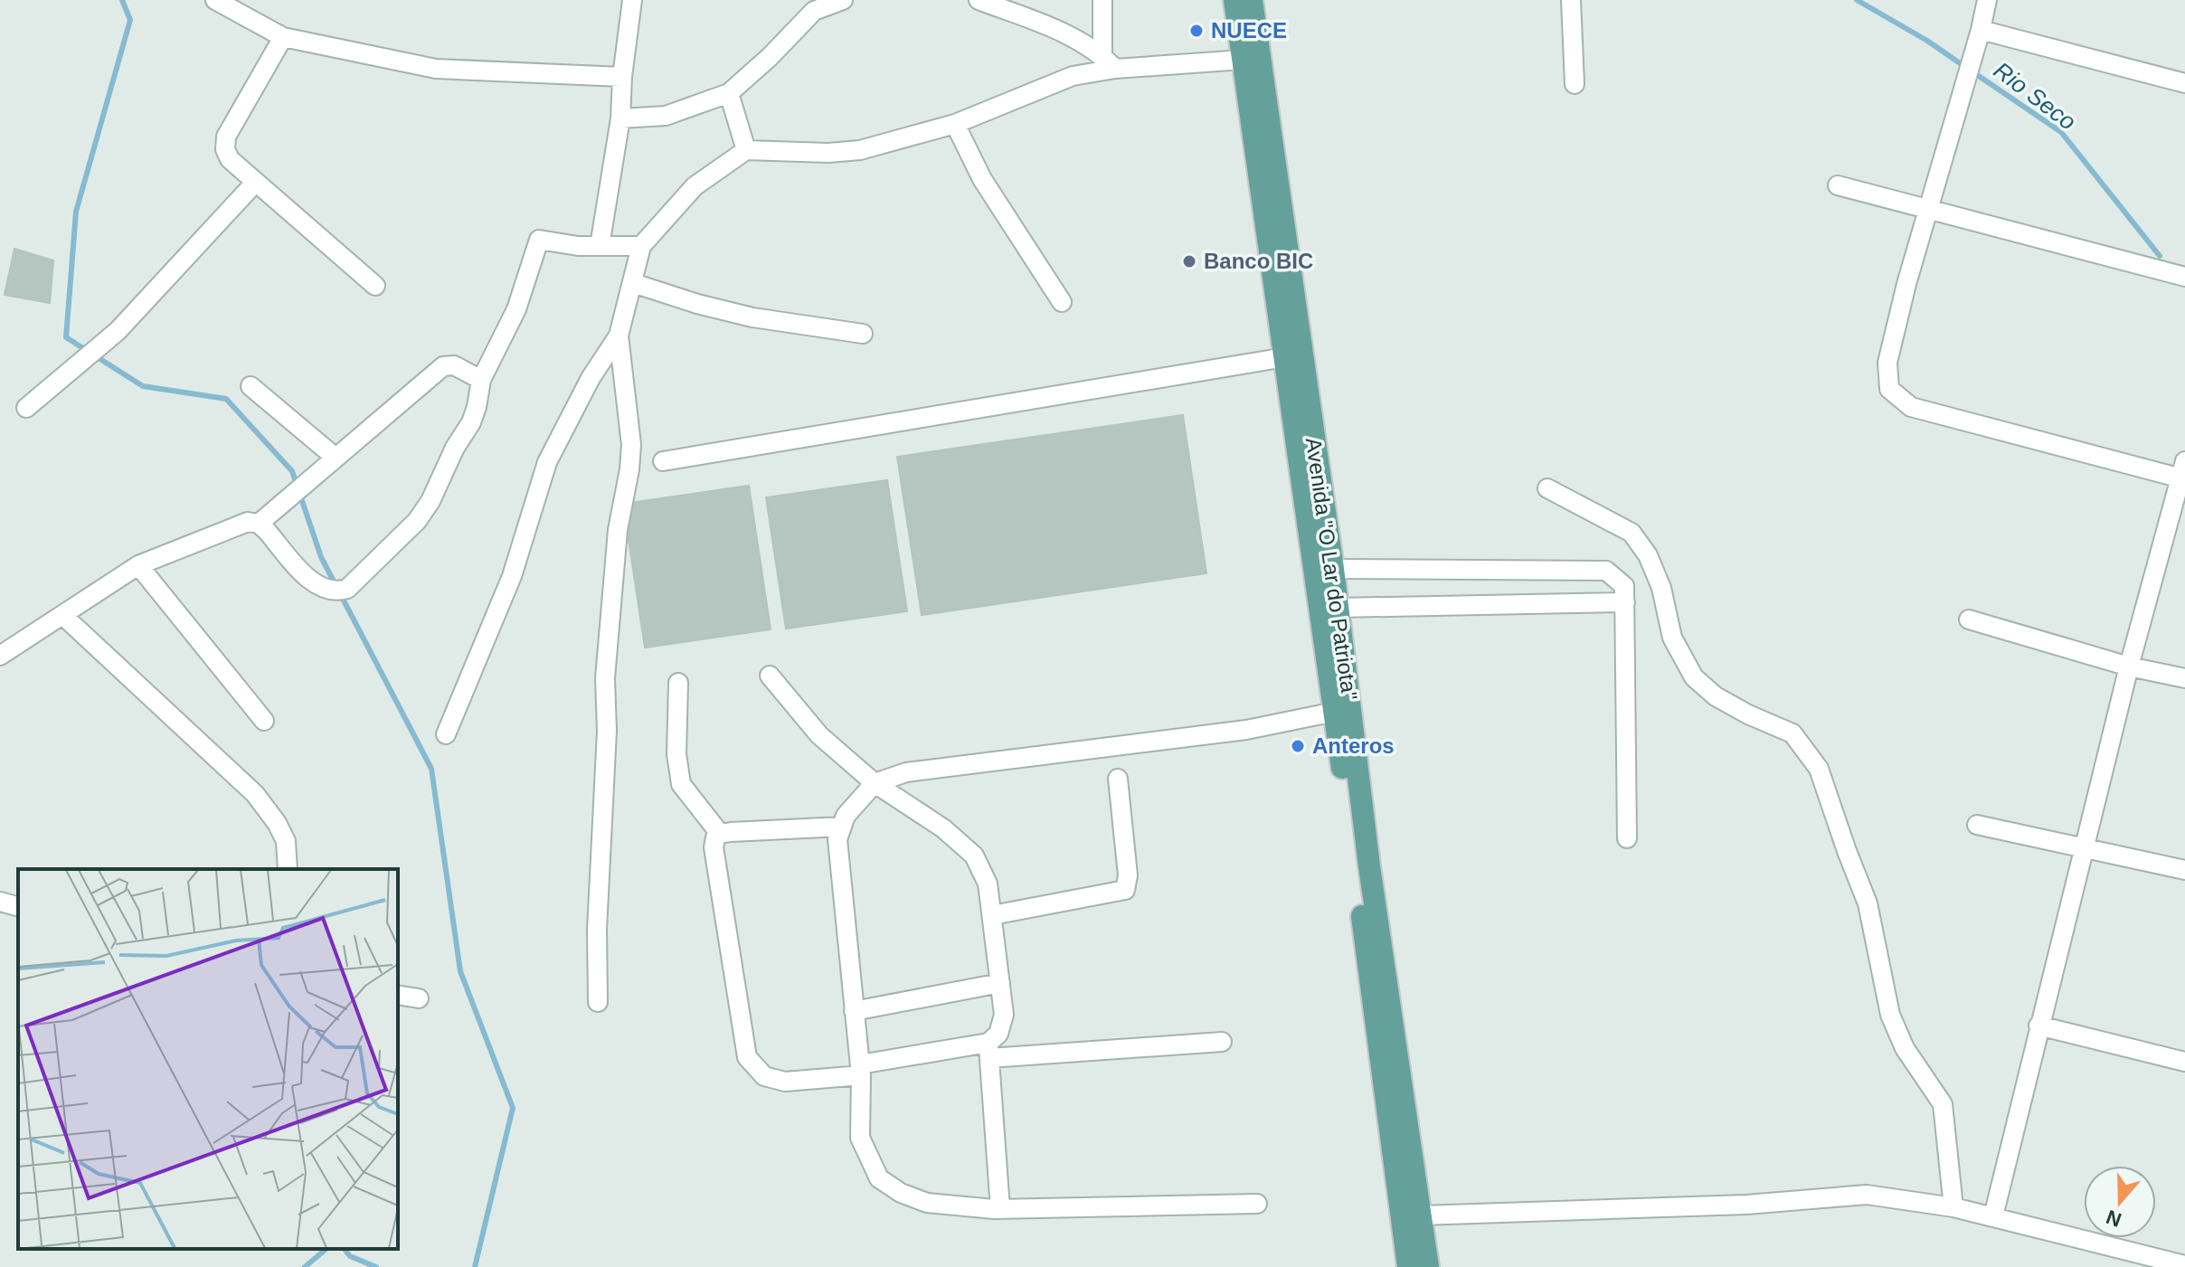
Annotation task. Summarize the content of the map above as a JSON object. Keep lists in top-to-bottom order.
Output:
{
  "streets": {
    "main road": ["Avenida \"O Lar do Patriota\""]
  },
  "water": ["Rio Seco"],
  "places": ["NUECE", "Banco BIC", "Anteros"],
  "north": "bottom"
}
